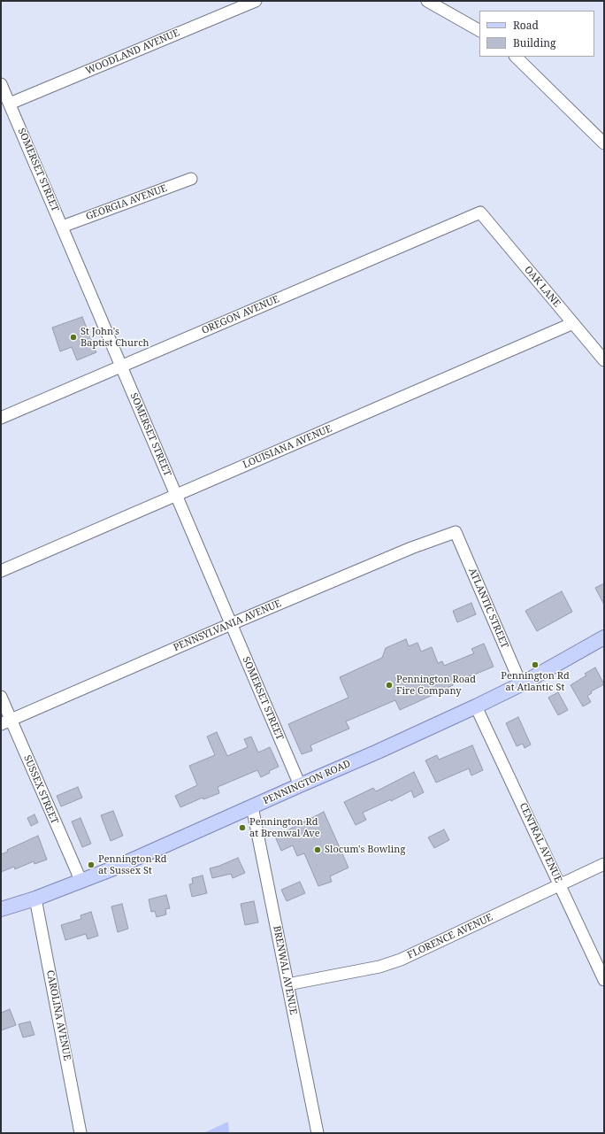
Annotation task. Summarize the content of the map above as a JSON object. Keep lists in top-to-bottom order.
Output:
{
  "streets": {
    "main road": ["PENNINGTON ROAD"],
    "street": [
      "WOODLAND AVENUE",
      "SOMERSET STREET",
      "GEORGIA AVENUE",
      "OAK LANE",
      "OREGON AVENUE",
      "LOUISIANA AVENUE",
      "ATLANTIC STREET",
      "PENNSYLVANIA AVENUE",
      "SUSSEX STREET",
      "CENTRAL AVENUE",
      "FLORENCE AVENUE",
      "BRENWAL AVENUE",
      "CAROLINA AVENUE"
    ]
  },
  "crossings": [
    ["WOODLAND AVENUE", "SOMERSET STREET"],
    ["SOMERSET STREET", "GEORGIA AVENUE"],
    ["SOMERSET STREET", "OREGON AVENUE"],
    ["SOMERSET STREET", "LOUISIANA AVENUE"],
    ["SOMERSET STREET", "PENNSYLVANIA AVENUE"],
    ["SOMERSET STREET", "PENNINGTON ROAD"],
    ["OAK LANE", "OREGON AVENUE"],
    ["OAK LANE", "LOUISIANA AVENUE"],
    ["ATLANTIC STREET", "PENNSYLVANIA AVENUE"],
    ["ATLANTIC STREET", "PENNINGTON ROAD"],
    ["PENNSYLVANIA AVENUE", "SUSSEX STREET"],
    ["PENNINGTON ROAD", "SUSSEX STREET"],
    ["PENNINGTON ROAD", "CENTRAL AVENUE"],
    ["PENNINGTON ROAD", "BRENWAL AVENUE"],
    ["PENNINGTON ROAD", "CAROLINA AVENUE"],
    ["CENTRAL AVENUE", "FLORENCE AVENUE"],
    ["FLORENCE AVENUE", "BRENWAL AVENUE"]
  ],
  "places": [
    "St John's Baptist Church",
    "Pennington Rd at Atlantic St",
    "Pennington Road Fire Company",
    "Pennington Rd at Brenwal Ave",
    "Slocum's Bowling",
    "Pennington Rd at Sussex St"
  ],
  "legend": ["Road", "Building"]
}
